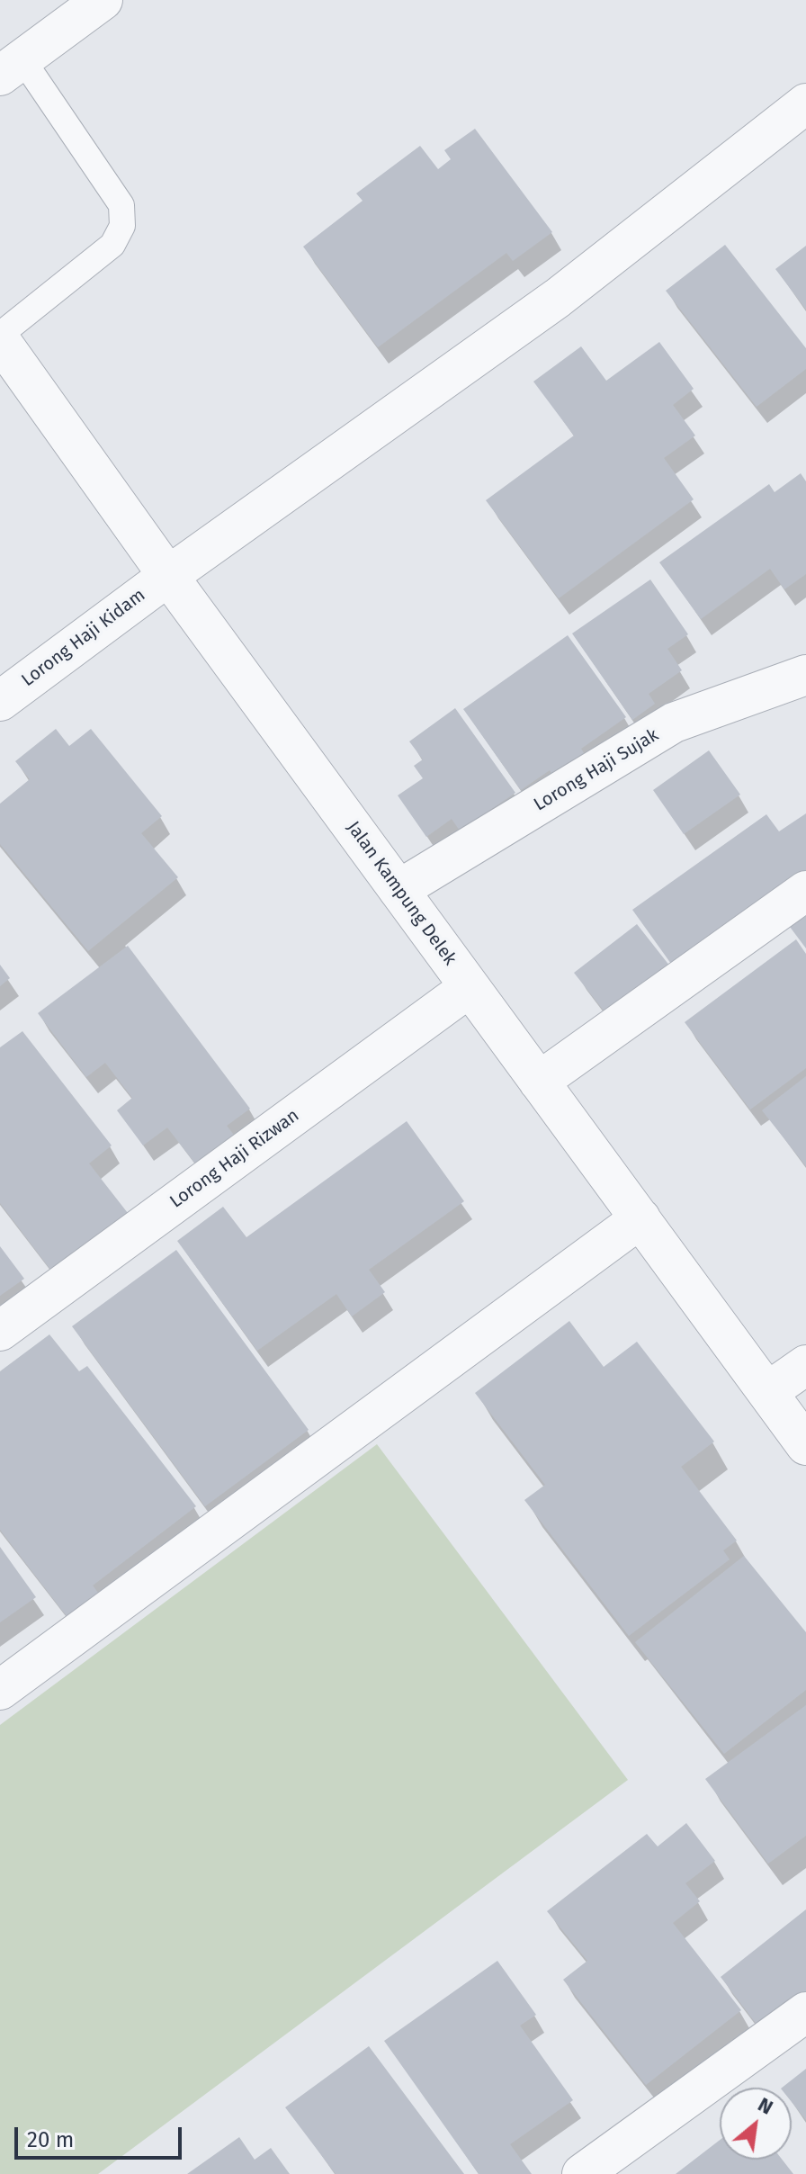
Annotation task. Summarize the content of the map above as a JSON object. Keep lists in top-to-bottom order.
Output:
{
  "streets": {
    "street": [
      "Lorong Haji Kidam",
      "Lorong Haji Sujak",
      "Jalan Kampung Delek",
      "Lorong Haji Rizwan"
    ]
  },
  "crossings": [
    ["Lorong Haji Kidam", "Jalan Kampung Delek"],
    ["Lorong Haji Sujak", "Jalan Kampung Delek"],
    ["Jalan Kampung Delek", "Lorong Haji Rizwan"]
  ],
  "scale_bar": "20 m",
  "north": "top right"
}
